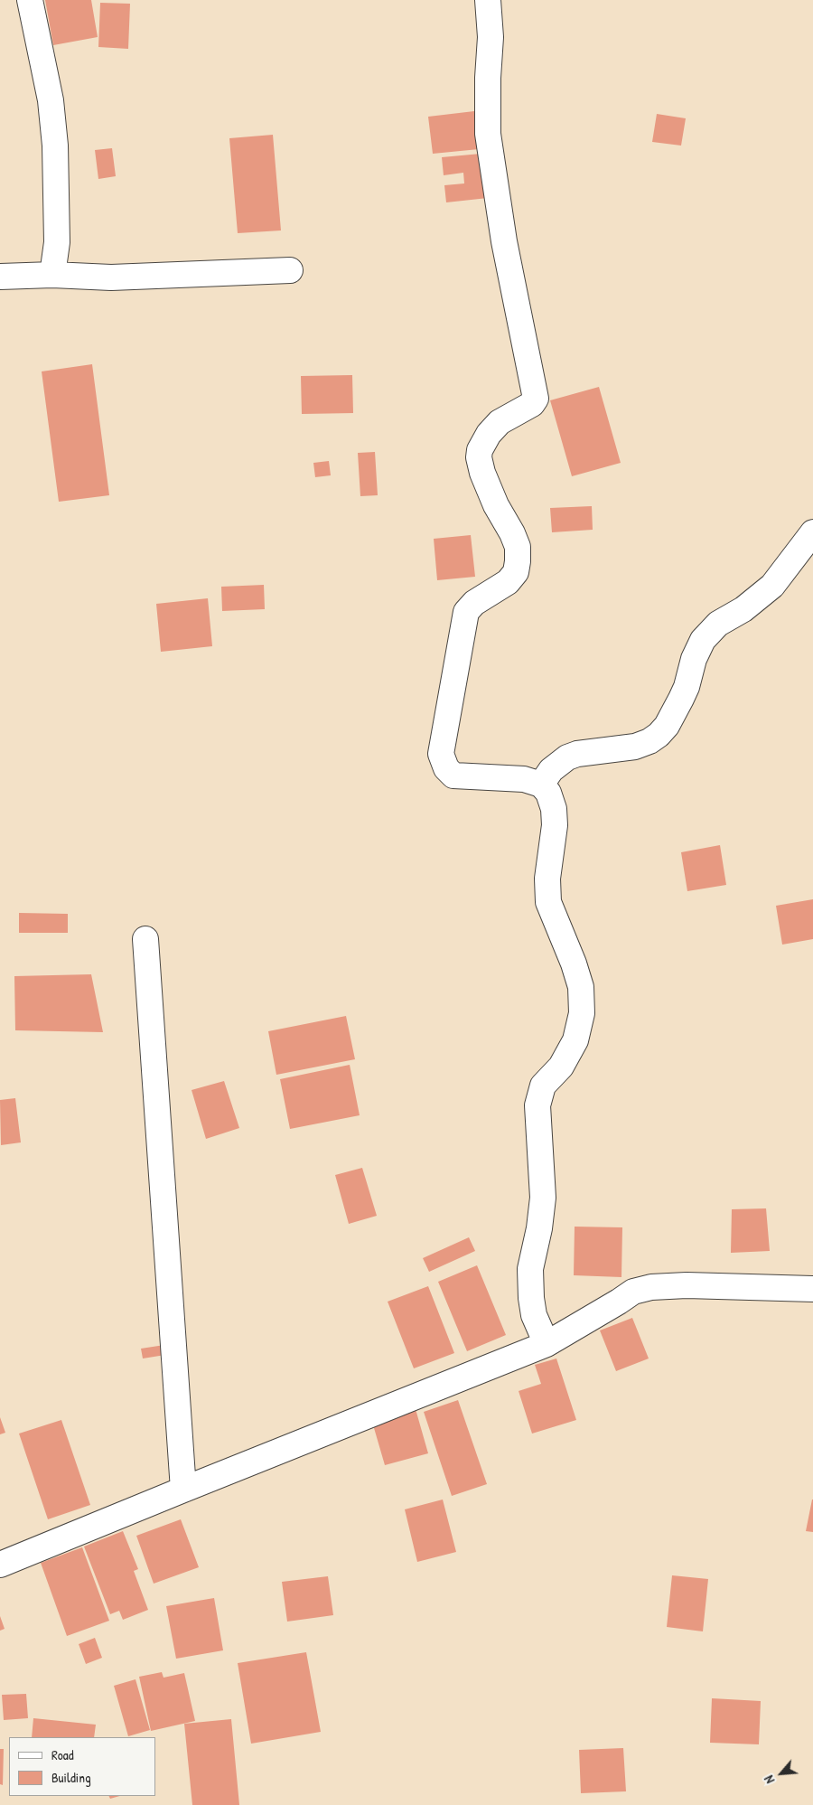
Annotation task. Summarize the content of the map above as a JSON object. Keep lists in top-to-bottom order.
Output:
{
  "legend": ["Road", "Building"],
  "north": "bottom left"
}
